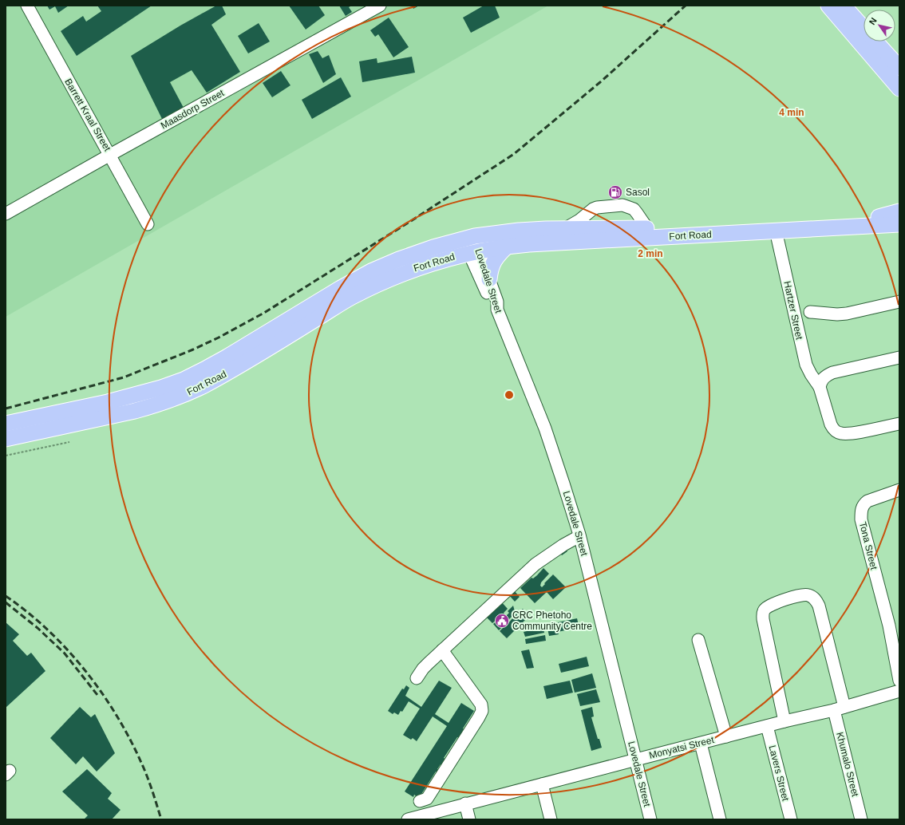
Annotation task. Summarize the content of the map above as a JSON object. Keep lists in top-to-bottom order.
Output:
{
  "streets": {
    "main road": ["Fort Road"],
    "street": [
      "Maasdorp Street",
      "Barrett Kraal Street",
      "Lovedale Street",
      "Hartzer Street",
      "Tona Street",
      "Monyatsi Street",
      "Khumalo Street",
      "Lavers Street"
    ]
  },
  "crossings": [
    ["Maasdorp Street", "Barrett Kraal Street"],
    ["Fort Road", "Lovedale Street"],
    ["Fort Road", "Hartzer Street"],
    ["Lovedale Street", "Monyatsi Street"],
    ["Monyatsi Street", "Khumalo Street"],
    ["Monyatsi Street", "Lavers Street"]
  ],
  "places": {
    "fuel station": ["Sasol"],
    "public building": ["CRC Phetoho Community Centre"]
  },
  "north": "top left",
  "rings": ["4 min", "2 min"]
}
